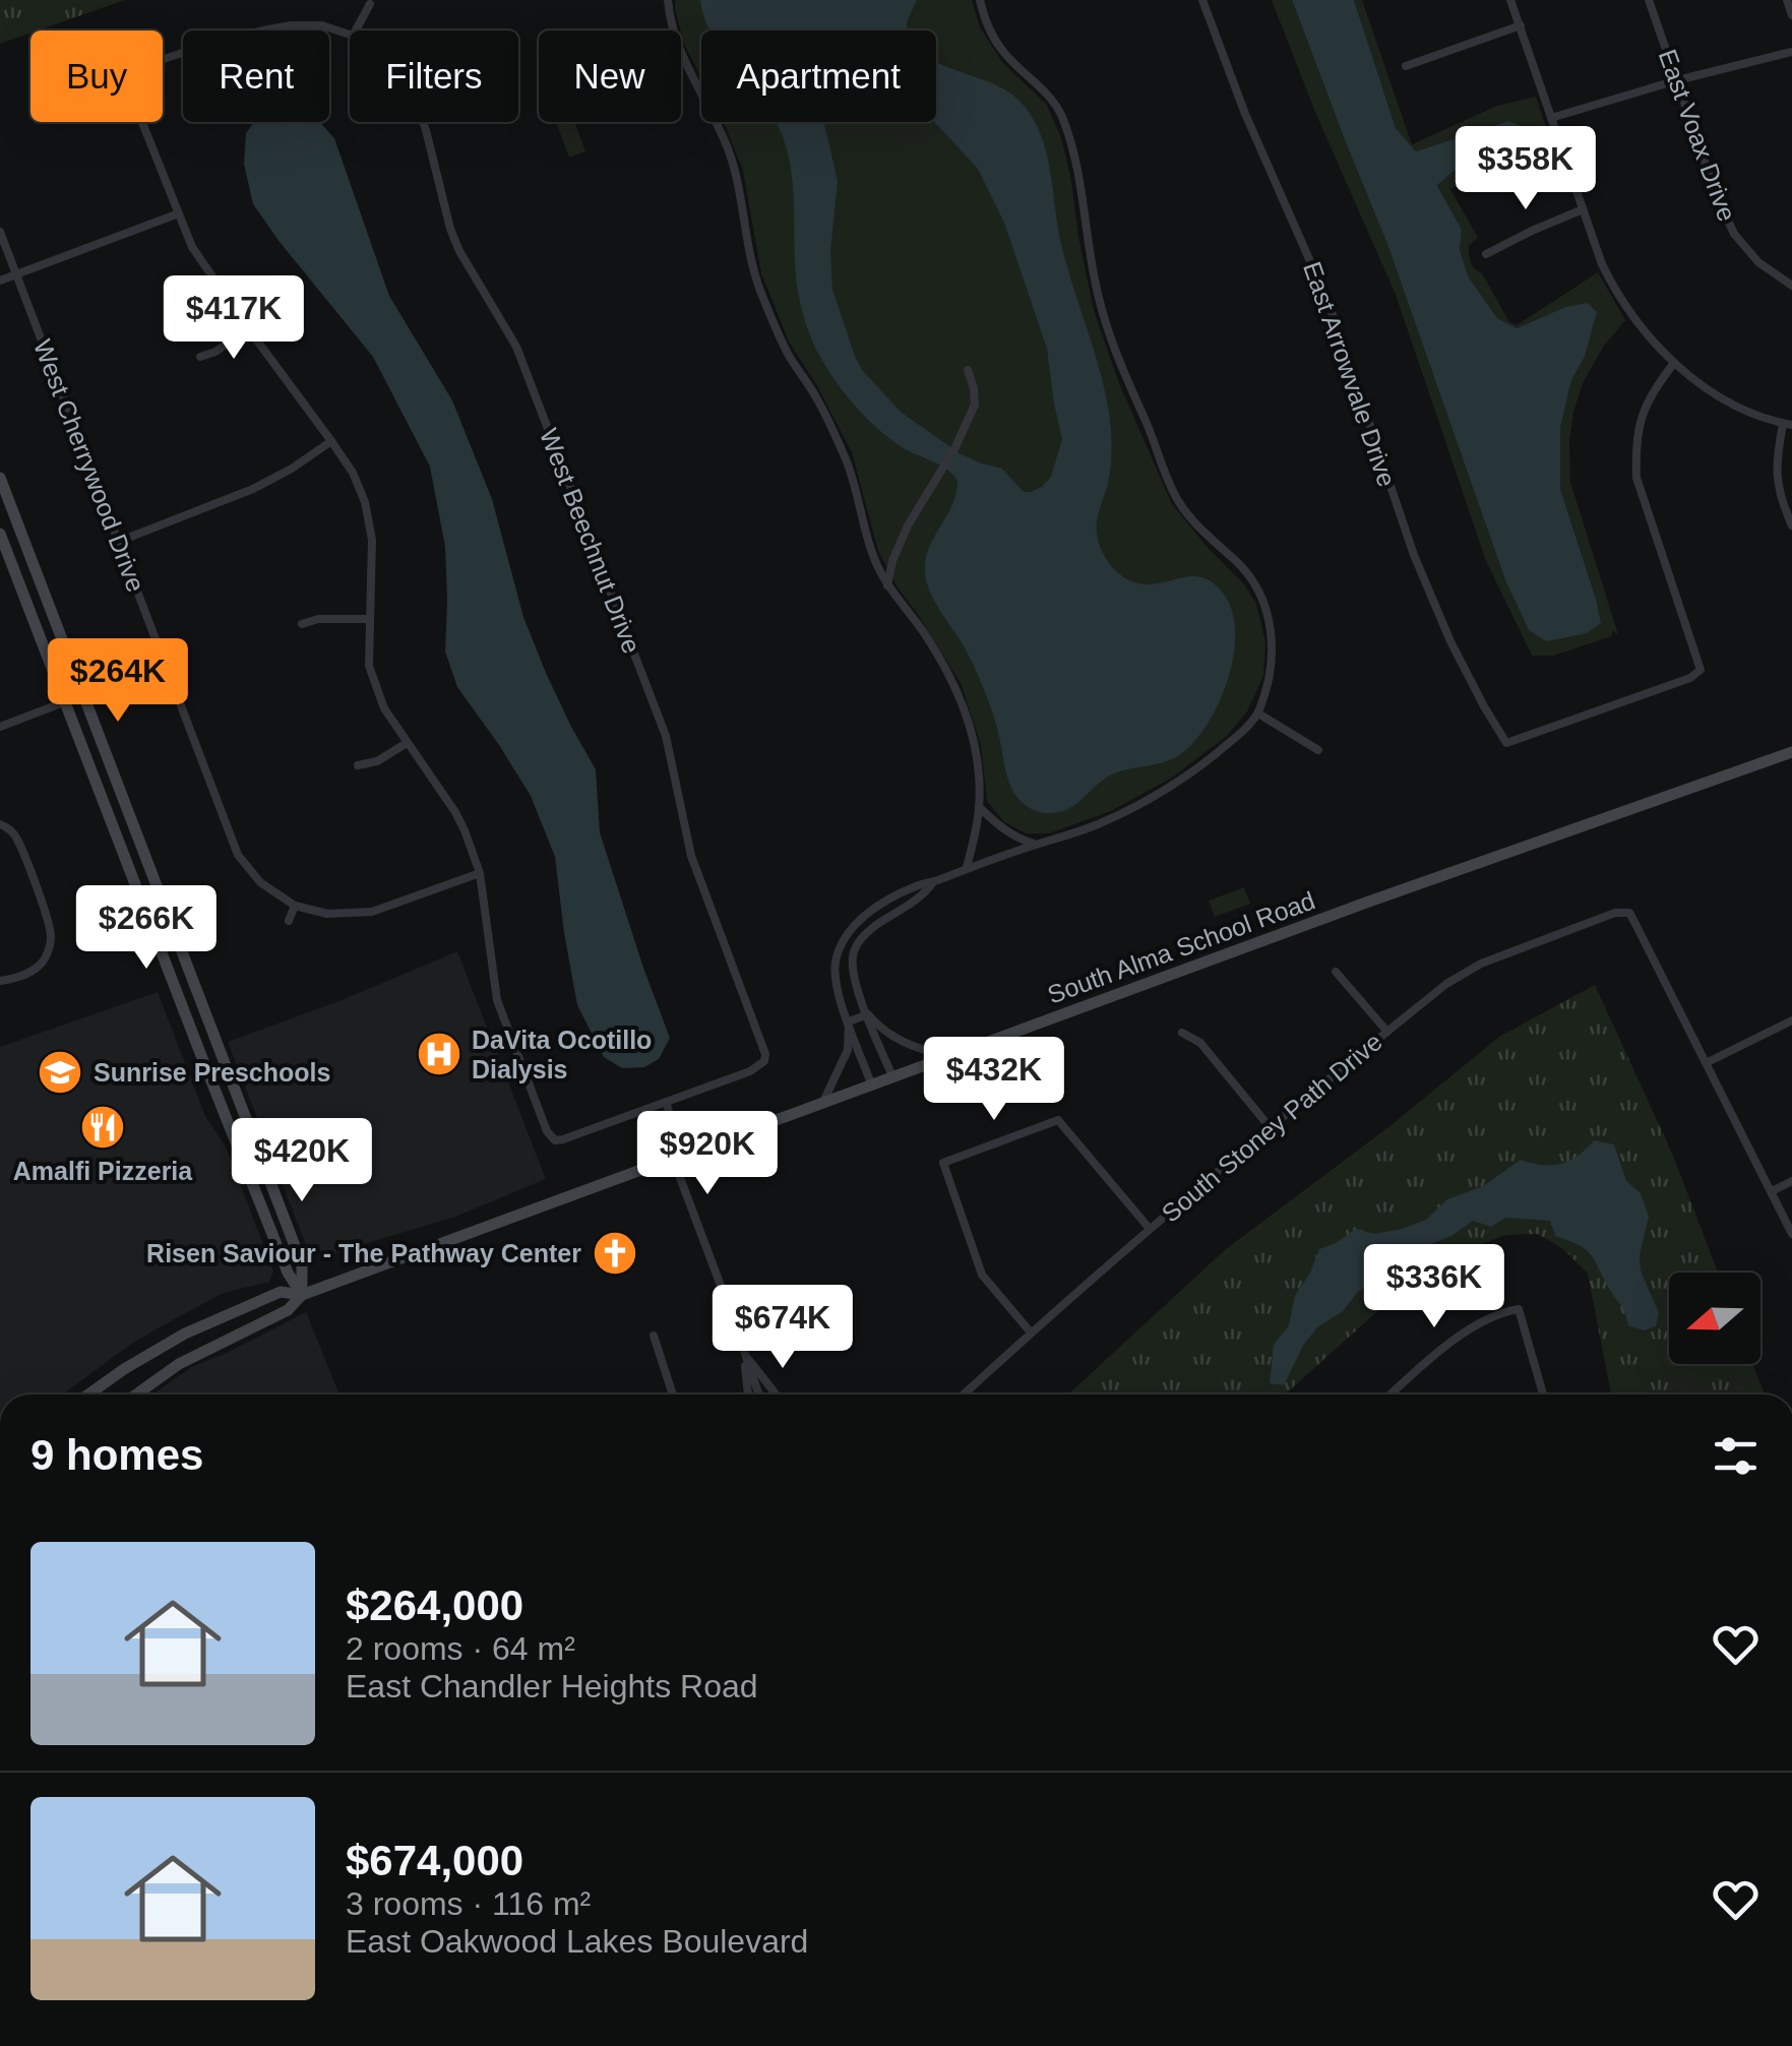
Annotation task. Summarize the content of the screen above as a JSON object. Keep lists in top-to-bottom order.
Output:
{
  "streets": {
    "main road": ["South Alma School Road"],
    "street": [
      "East Voax Drive",
      "East Arrowvale Drive",
      "West Cherrywood Drive",
      "West Beechnut Drive",
      "South Stoney Path Drive"
    ]
  },
  "places": {
    "hospital": ["DaVita Ocotillo Dialysis"],
    "school or university": ["Sunrise Preschools"],
    "restaurant": ["Amalfi Pizzeria"],
    "church": ["Risen Saviour - The Pathway Center"]
  },
  "north": "left",
  "page": {
    "chip": [
      "Buy",
      "Rent",
      "Filters",
      "New",
      "Apartment"
    ],
    "price": [
      "$358K",
      "$417K",
      "$264K",
      "$266K",
      "$432K",
      "$920K",
      "$420K",
      "$336K",
      "$674K"
    ],
    "heading": "9 homes",
    "list": [
      {
        "name": "$264,000",
        "note": "2 rooms · 64 m² · East Chandler Heights Road"
      },
      {
        "name": "$674,000",
        "note": "3 rooms · 116 m² · East Oakwood Lakes Boulevard"
      }
    ]
  }
}
